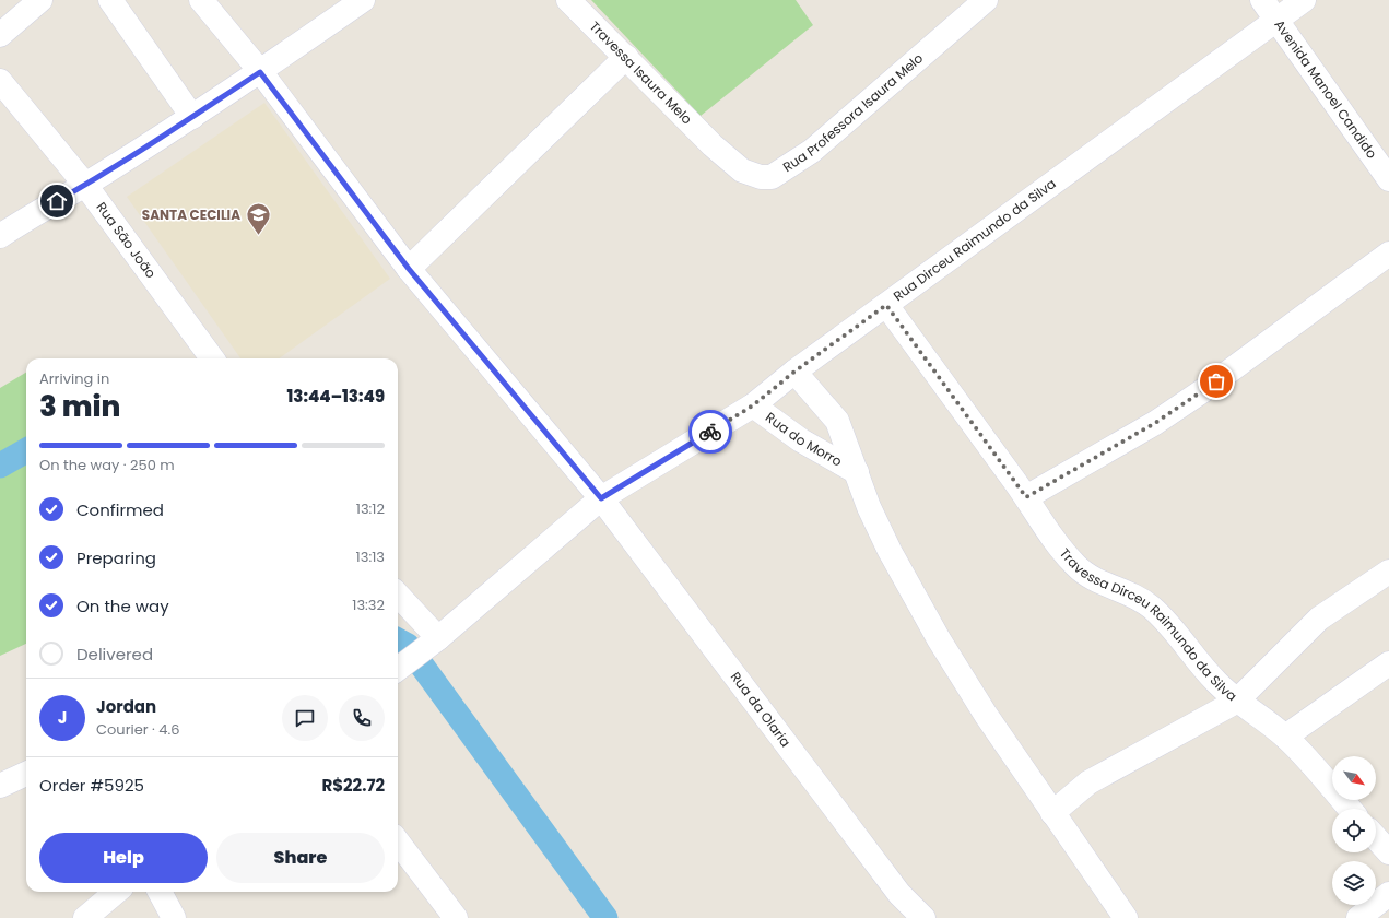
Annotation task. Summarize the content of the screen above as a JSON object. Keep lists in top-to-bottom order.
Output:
{
  "streets": {
    "street": [
      "Travessa Isaura Melo",
      "Avenida Manoel Candido",
      "Rua Professora Isaura Melo",
      "Rua Dirceu Raimundo da Silva",
      "Rua São João",
      "Rua do Morro",
      "Travessa Dirceu Raimundo da Silva",
      "Rua da Olaria"
    ]
  },
  "crossings": [
    ["Travessa Isaura Melo", "Rua Professora Isaura Melo"],
    ["Avenida Manoel Candido", "Rua Dirceu Raimundo da Silva"],
    ["Rua Dirceu Raimundo da Silva", "Rua do Morro"],
    ["Rua Dirceu Raimundo da Silva", "Travessa Dirceu Raimundo da Silva"],
    ["Rua Dirceu Raimundo da Silva", "Rua da Olaria"]
  ],
  "places": {
    "school or university": ["SANTA CECILIA"]
  },
  "north": "bottom right",
  "page": {
    "heading": ["3 min", "Arriving in", "13:44–13:49"],
    "panel": [
      "Jordan",
      "Courier · 4.6",
      "Order #5925",
      "R$22.72"
    ],
    "bar": "On the way · 250 m",
    "list": [
      ["Confirmed", "13:12"],
      ["Preparing", "13:13"],
      ["On the way", "13:32"],
      "Delivered"
    ],
    "round": "J",
    "buttons": ["Help", "Share"]
  }
}
